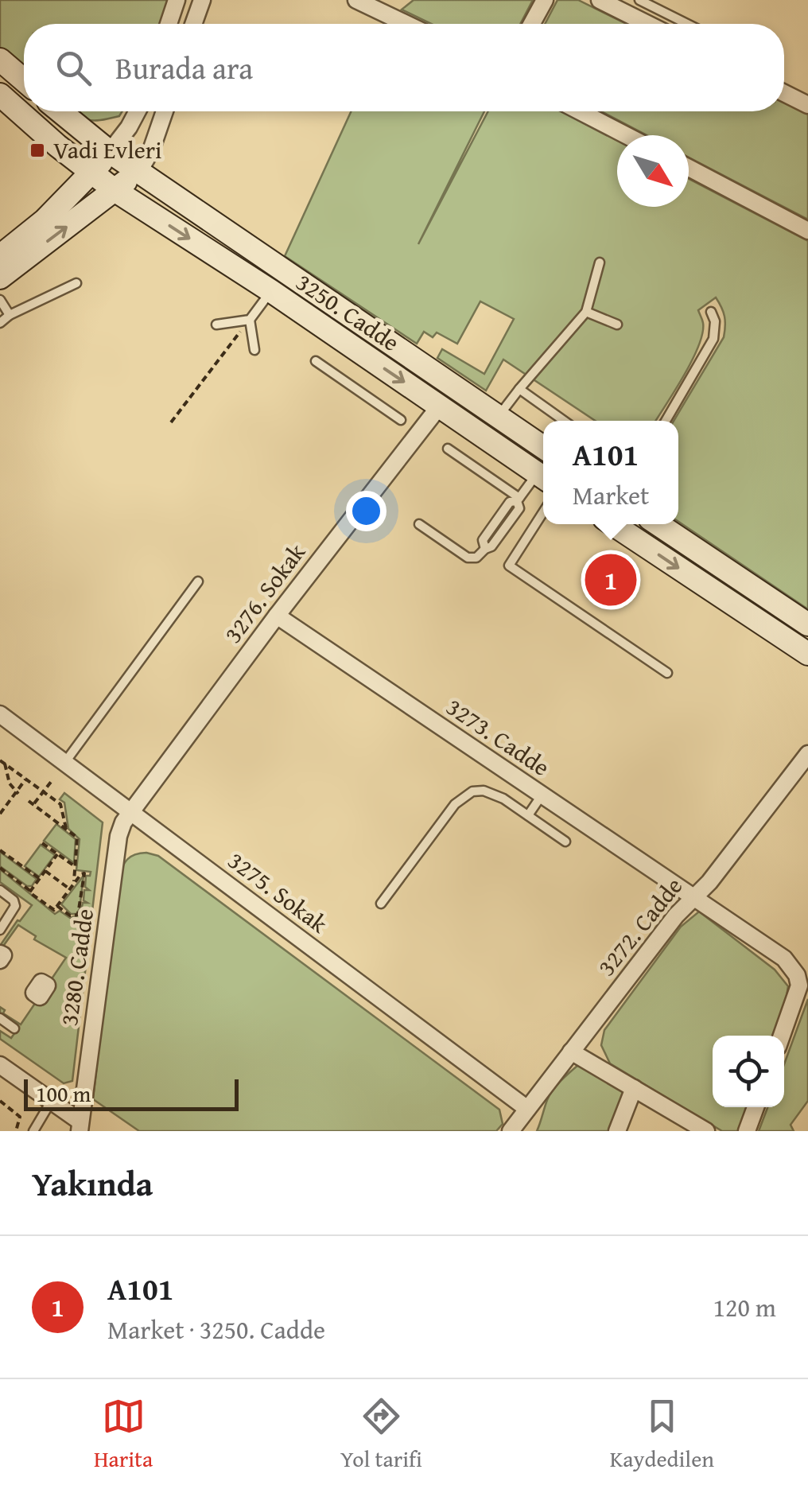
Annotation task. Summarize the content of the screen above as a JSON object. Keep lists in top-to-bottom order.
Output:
{
  "streets": {
    "street": [
      "3250. Cadde",
      "3276. Sokak",
      "3273. Cadde",
      "3275. Sokak",
      "3272. Cadde",
      "3280. Cadde"
    ]
  },
  "crossings": [
    ["3250. Cadde", "3276. Sokak"],
    ["3276. Sokak", "3273. Cadde"],
    ["3276. Sokak", "3275. Sokak"],
    ["3276. Sokak", "3280. Cadde"],
    ["3273. Cadde", "3272. Cadde"],
    ["3275. Sokak", "3272. Cadde"],
    ["3275. Sokak", "3280. Cadde"]
  ],
  "places": {
    "transit": ["Vadi Evleri"]
  },
  "scale_bar": "100 m",
  "north": "bottom right",
  "page": {
    "search": "Burada ara",
    "popup": ["A101", "Market"],
    "pins": "1",
    "scale": "100 m",
    "heading": "Yakında",
    "list": [
      {
        "mark": "1",
        "name": "A101",
        "note": "Market · 3250. Cadde",
        "value": "120 m"
      }
    ],
    "nav": ["Harita", "Yol tarifi", "Kaydedilen"]
  }
}
